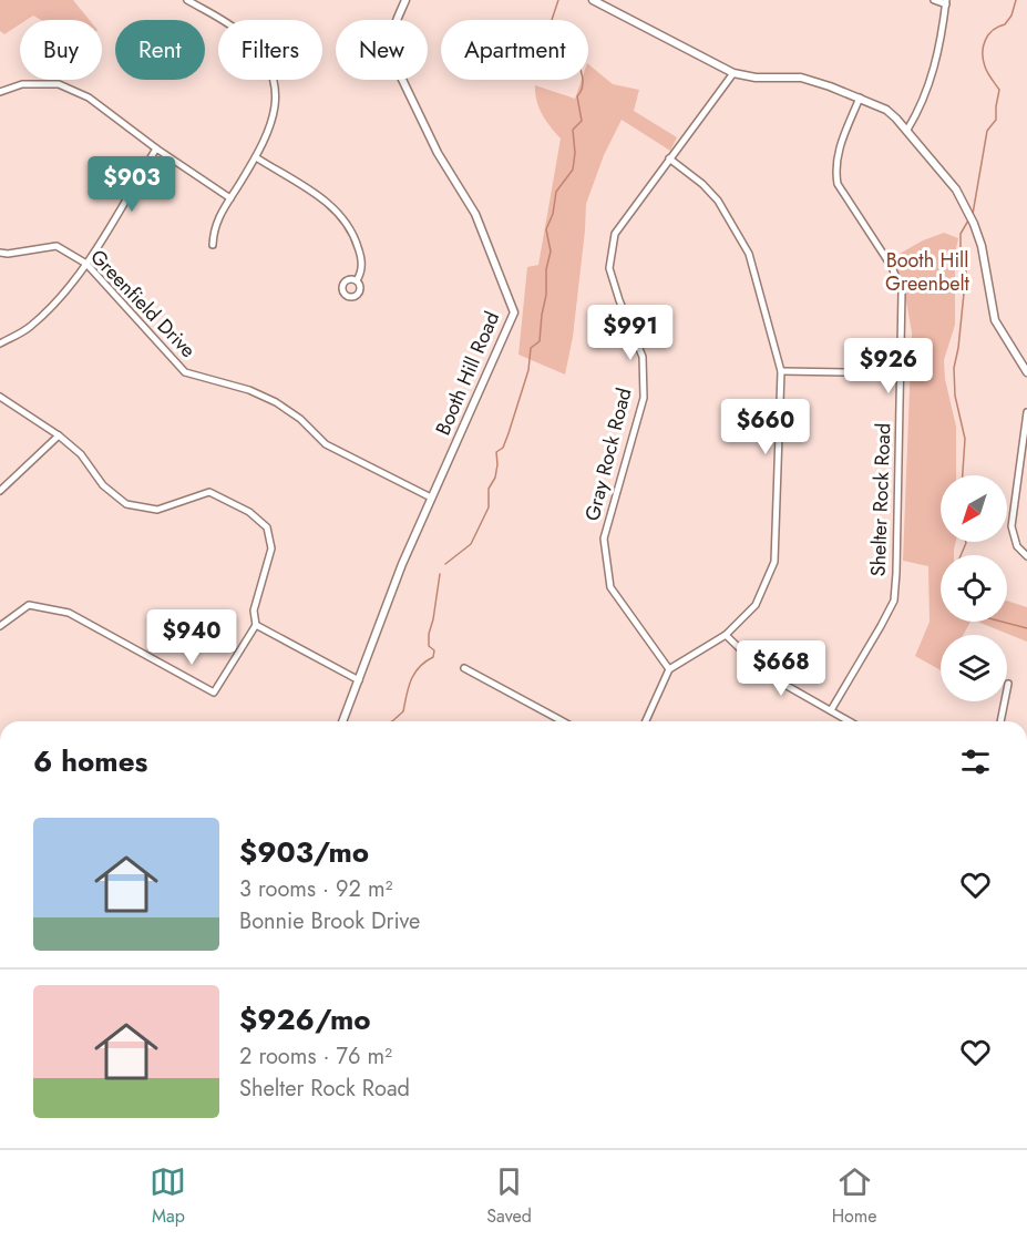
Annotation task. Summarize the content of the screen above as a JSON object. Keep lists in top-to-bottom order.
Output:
{
  "streets": {
    "street": [
      "Greenfield Drive",
      "Booth Hill Road",
      "Gray Rock Road",
      "Shelter Rock Road"
    ]
  },
  "crossings": [
    ["Greenfield Drive", "Booth Hill Road"]
  ],
  "parks": ["Booth Hill Greenbelt"],
  "north": "bottom left",
  "page": {
    "chip": [
      "Buy",
      "Rent",
      "Filters",
      "New",
      "Apartment"
    ],
    "price": [
      "$903",
      "$991",
      "$926",
      "$660",
      "$940",
      "$668"
    ],
    "heading": "6 homes",
    "list": [
      {
        "name": "$903/mo",
        "note": "3 rooms · 92 m² · Bonnie Brook Drive"
      },
      {
        "name": "$926/mo",
        "note": "2 rooms · 76 m² · Shelter Rock Road"
      }
    ],
    "tabs": ["Map", "Saved", "Home"]
  }
}
